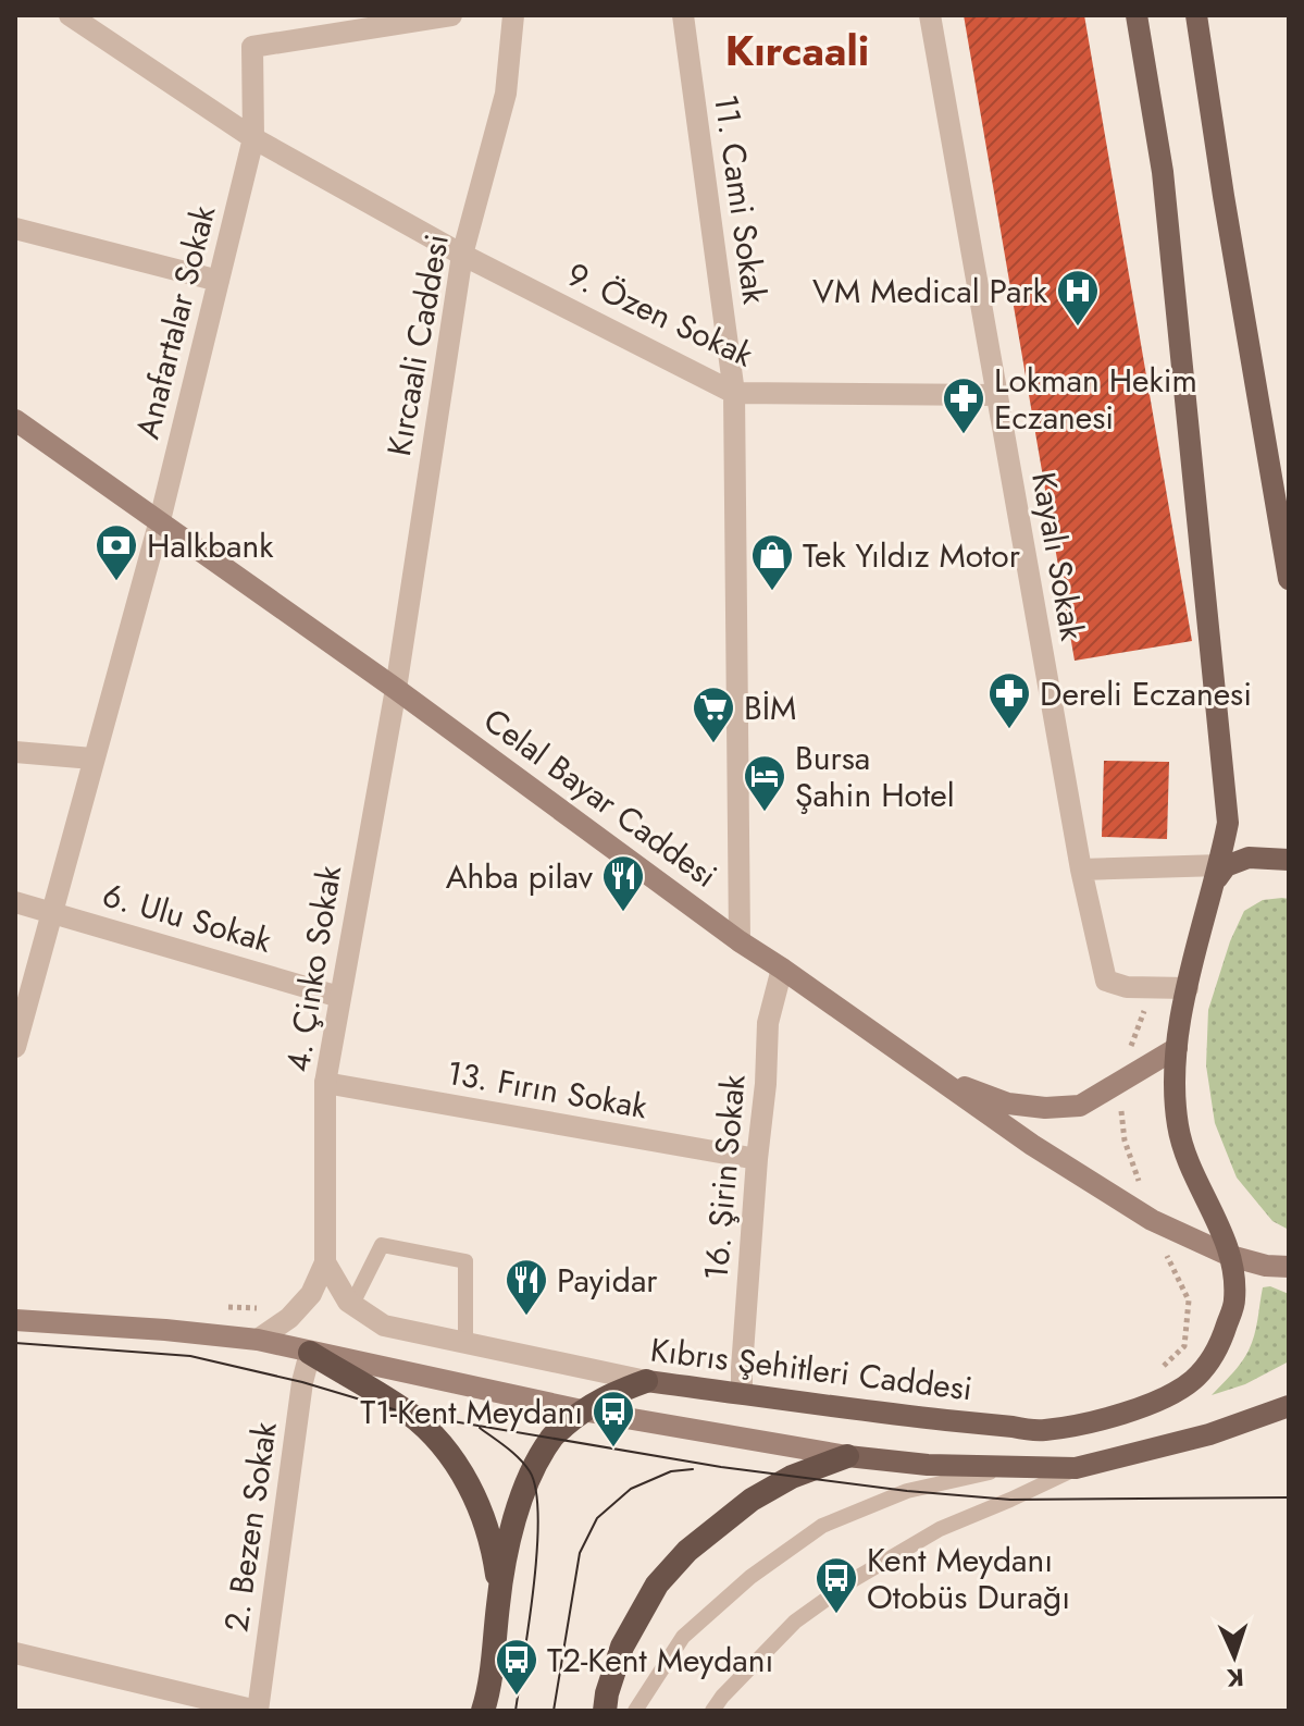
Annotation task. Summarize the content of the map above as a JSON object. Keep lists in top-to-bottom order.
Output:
{
  "streets": {
    "main road": ["Celal Bayar Caddesi", "Kıbrıs Şehitleri Caddesi"],
    "street": [
      "11. Cami Sokak",
      "9. Özen Sokak",
      "Anafartalar Sokak",
      "Kırcaali Caddesi",
      "Kayalı Sokak",
      "6. Ulu Sokak",
      "4. Çinko Sokak",
      "13. Fırın Sokak",
      "16. Şirin Sokak",
      "2. Bezen Sokak"
    ]
  },
  "crossings": [
    ["11. Cami Sokak", "9. Özen Sokak"],
    ["11. Cami Sokak", "Celal Bayar Caddesi"],
    ["9. Özen Sokak", "Anafartalar Sokak"],
    ["9. Özen Sokak", "Kırcaali Caddesi"],
    ["9. Özen Sokak", "Kayalı Sokak"],
    ["Anafartalar Sokak", "Celal Bayar Caddesi"],
    ["Anafartalar Sokak", "6. Ulu Sokak"],
    ["Kırcaali Caddesi", "Celal Bayar Caddesi"],
    ["Kırcaali Caddesi", "4. Çinko Sokak"],
    ["Celal Bayar Caddesi", "4. Çinko Sokak"],
    ["Celal Bayar Caddesi", "16. Şirin Sokak"],
    ["Celal Bayar Caddesi", "Kıbrıs Şehitleri Caddesi"],
    ["6. Ulu Sokak", "4. Çinko Sokak"],
    ["4. Çinko Sokak", "13. Fırın Sokak"],
    ["4. Çinko Sokak", "Kıbrıs Şehitleri Caddesi"],
    ["13. Fırın Sokak", "16. Şirin Sokak"],
    ["16. Şirin Sokak", "Kıbrıs Şehitleri Caddesi"]
  ],
  "districts": ["Kırcaali"],
  "places": {
    "hospital": ["VM Medical Park"],
    "pharmacy": ["Lokman Hekim Eczanesi", "Dereli Eczanesi"],
    "bank": ["Halkbank"],
    "shop": ["Tek Yıldız Motor"],
    "supermarket": ["BİM"],
    "hotel": ["Bursa Şahin Hotel"],
    "restaurant": ["Ahba pilav", "Payidar"],
    "bus stop": ["T1-Kent Meydanı", "Kent Meydanı Otobüs Durağı", "T2-Kent Meydanı"]
  },
  "north": "bottom"
}
